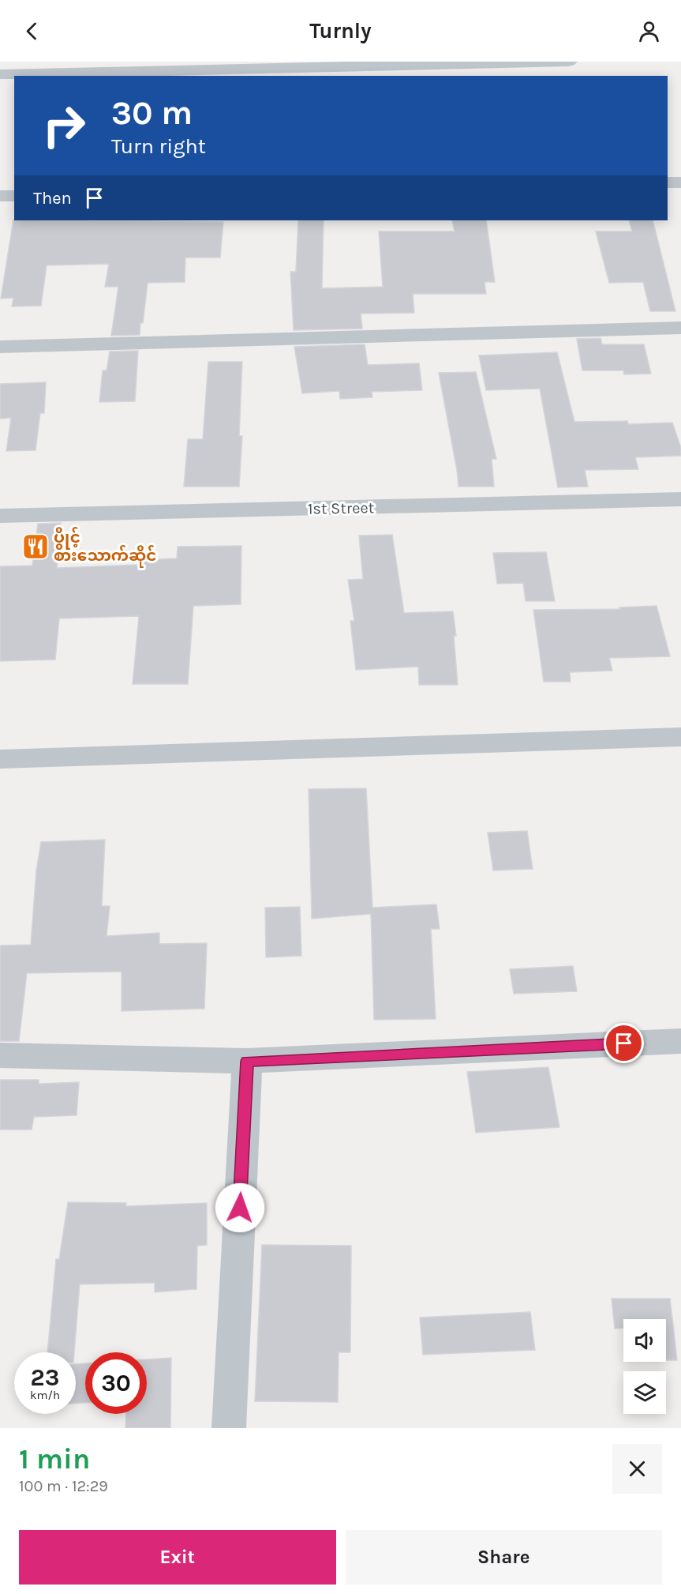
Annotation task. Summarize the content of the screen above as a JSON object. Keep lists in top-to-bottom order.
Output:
{
  "streets": {
    "street": ["1st Street"]
  },
  "places": {
    "restaurant": ["ပွိုင့် စားသောက်ဆိုင်"]
  },
  "page": {
    "header": "Turnly",
    "turn": ["30 m", "Turn right"],
    "then": "Then",
    "speed": "23 km/h",
    "limit": "30",
    "heading": ["1 min", "100 m · 12:29"],
    "buttons": ["Exit", "Share"]
  }
}
